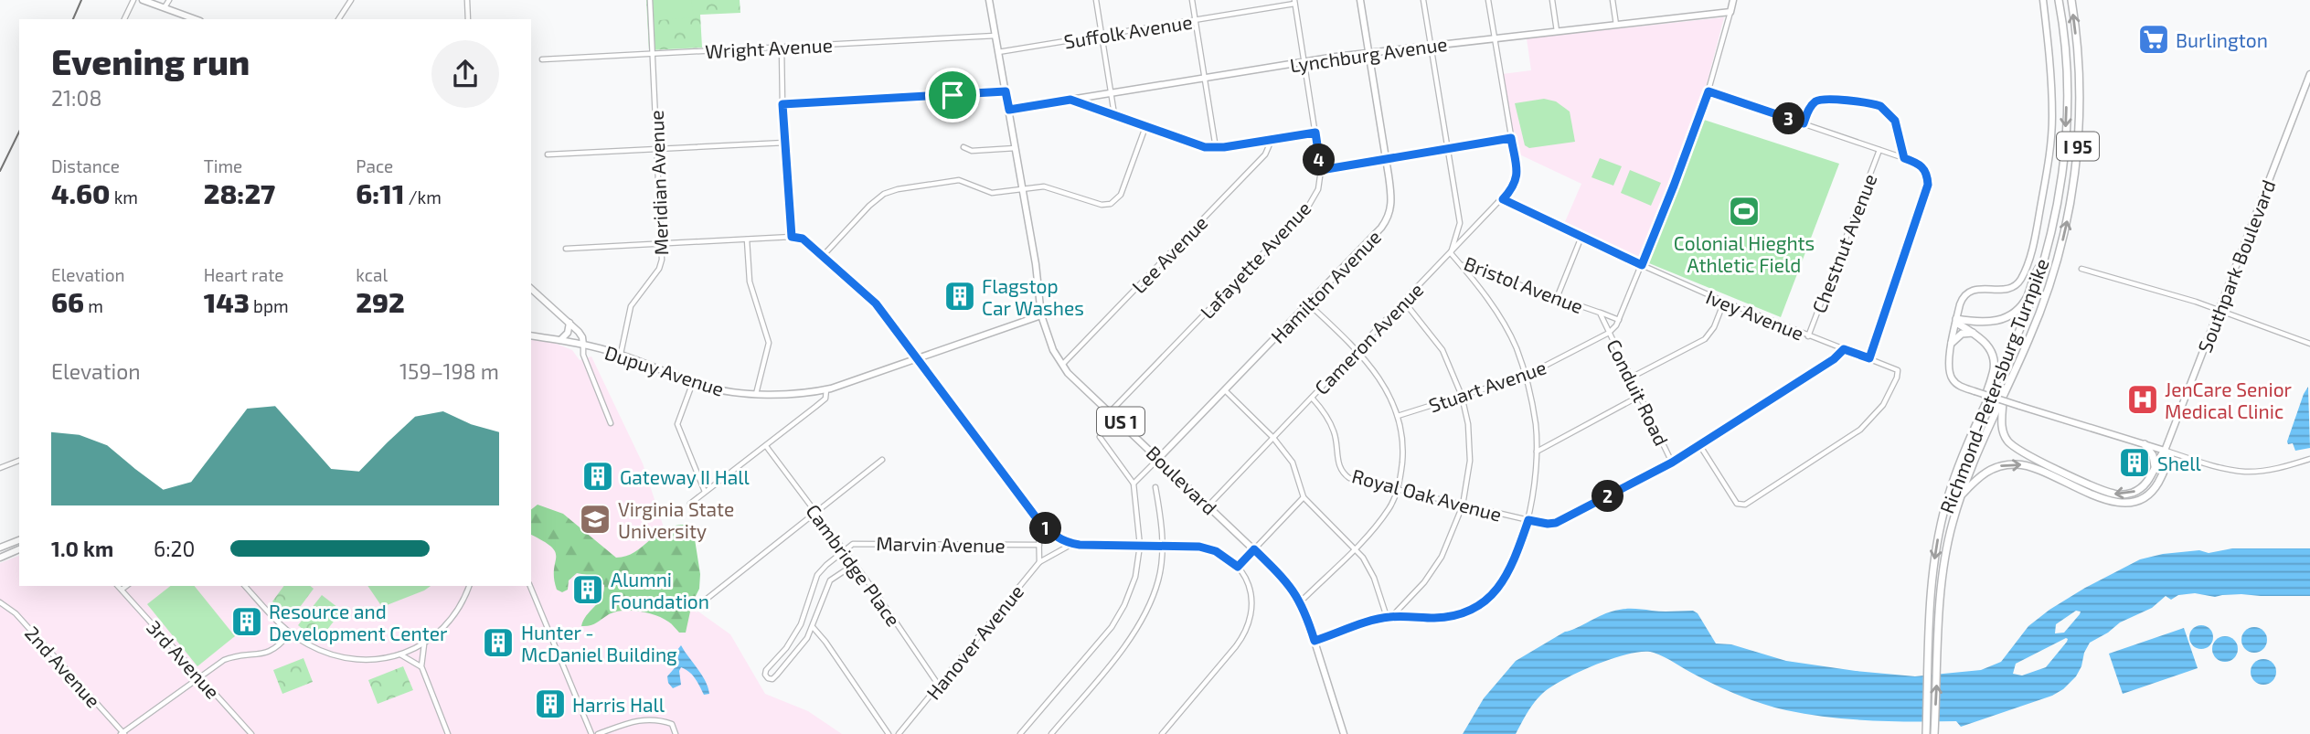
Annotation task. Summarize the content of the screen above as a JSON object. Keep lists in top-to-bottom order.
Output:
{
  "streets": {
    "highway": ["I 95", "Richmond-Petersburg Turnpike"],
    "main road": [
      "Lynchburg Avenue",
      "Southpark Boulevard",
      "Hamilton Avenue",
      "Dupuy Avenue",
      "Conduit Road",
      "US 1",
      "Boulevard"
    ],
    "street": [
      "Suffolk Avenue",
      "Wright Avenue",
      "Meridian Avenue",
      "Chestnut Avenue",
      "Lee Avenue",
      "Lafayette Avenue",
      "Bristol Avenue",
      "Ivey Avenue",
      "Cameron Avenue",
      "Stuart Avenue",
      "Royal Oak Avenue",
      "Marvin Avenue",
      "Cambridge Place",
      "Hanover Avenue",
      "3rd Avenue",
      "2nd Avenue"
    ]
  },
  "crossings": [
    ["Suffolk Avenue", "Lafayette Avenue"],
    ["Suffolk Avenue", "Boulevard"],
    ["Wright Avenue", "Meridian Avenue"],
    ["Wright Avenue", "Boulevard"],
    ["Lynchburg Avenue", "Lafayette Avenue"],
    ["Lynchburg Avenue", "Hamilton Avenue"],
    ["Lynchburg Avenue", "Conduit Road"],
    ["Lynchburg Avenue", "Boulevard"],
    ["Meridian Avenue", "Dupuy Avenue"],
    ["Chestnut Avenue", "Ivey Avenue"],
    ["Lee Avenue", "Boulevard"],
    ["Lafayette Avenue", "Boulevard"],
    ["Bristol Avenue", "Cameron Avenue"],
    ["Bristol Avenue", "Stuart Avenue"],
    ["Bristol Avenue", "Conduit Road"],
    ["Hamilton Avenue", "Boulevard"],
    ["Ivey Avenue", "Cameron Avenue"],
    ["Ivey Avenue", "Conduit Road"],
    ["Cameron Avenue", "Boulevard"],
    ["Cameron Avenue", "Royal Oak Avenue"],
    ["Dupuy Avenue", "Boulevard"],
    ["Stuart Avenue", "Conduit Road"],
    ["Conduit Road", "Royal Oak Avenue"],
    ["Marvin Avenue", "Cambridge Place"],
    ["Cambridge Place", "Hanover Avenue"]
  ],
  "places": {
    "supermarket": ["Burlington"],
    "sports": ["Colonial Hieghts Athletic Field"],
    "building": [
      "Flagstop Car Washes",
      "Shell",
      "Gateway II Hall",
      "Alumni Foundation",
      "Resource and Development Center",
      "Hunter - McDaniel Building",
      "Harris Hall"
    ],
    "hospital": ["JenCare Senior Medical Clinic"],
    "school or university": ["Virginia State University"]
  },
  "page": {
    "heading": ["Evening run", "21:08"],
    "pins": [
      "3",
      "4",
      "2",
      "1"
    ],
    "stats": [
      ["Distance", "4.60 km"],
      ["Time", "28:27"],
      ["Pace", "6:11 /km"],
      ["Elevation", "66 m"],
      ["Heart rate", "143 bpm"],
      ["kcal", "292"]
    ],
    "chart": ["Elevation", "159–198 m"],
    "list": [
      {
        "name": "1.0 km",
        "note": "6:20"
      }
    ]
  }
}
